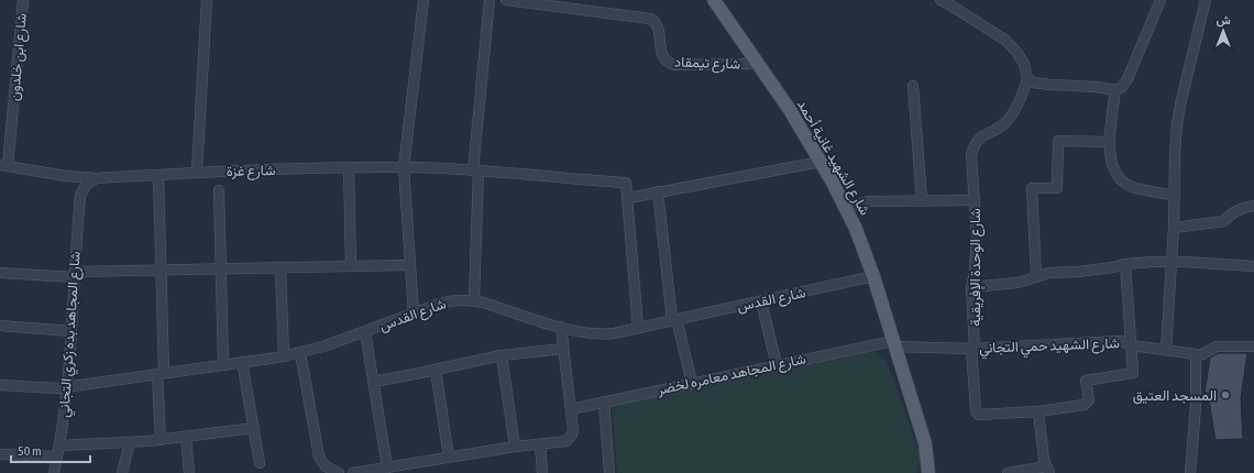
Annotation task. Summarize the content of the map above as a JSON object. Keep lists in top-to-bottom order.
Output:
{
  "streets": {
    "main road": ["شارع الشهيد غانية أحمد"],
    "street": [
      "شارع ابن خلدون",
      "شارع تيمقاد",
      "شارع غزة",
      "شارع الوحدة الإفريقية",
      "شارع القدس",
      "شارع المجاهد بده زكري التجاني",
      "شارع الشهيد حمي التجاني",
      "شارع المجاهد معامره لخضر"
    ]
  },
  "crossings": [
    ["شارع ابن خلدون", "شارع غزة"],
    ["شارع تيمقاد", "شارع الشهيد غانية أحمد"],
    ["شارع الشهيد غانية أحمد", "شارع القدس"],
    ["شارع الشهيد غانية أحمد", "شارع الشهيد حمي التجاني"],
    ["شارع الشهيد غانية أحمد", "شارع المجاهد معامره لخضر"],
    ["شارع الوحدة الإفريقية", "شارع الشهيد حمي التجاني"],
    ["شارع القدس", "شارع المجاهد بده زكري التجاني"],
    ["شارع الشهيد حمي التجاني", "شارع المجاهد معامره لخضر"]
  ],
  "places": ["المسجد العتيق"],
  "scale_bar": "50 m",
  "north": "top"
}
